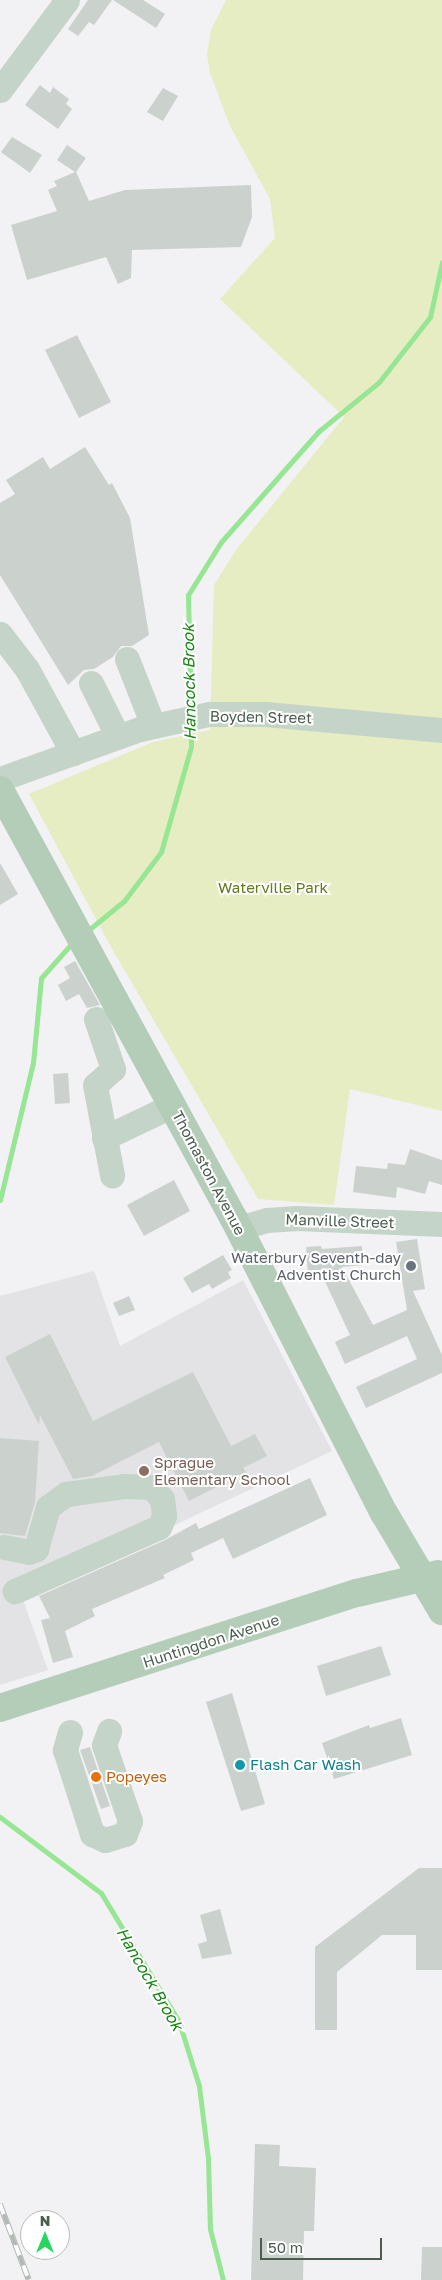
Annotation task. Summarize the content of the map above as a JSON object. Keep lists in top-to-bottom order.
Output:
{
  "streets": {
    "main road": ["Thomaston Avenue", "Huntingdon Avenue"],
    "street": ["Boyden Street", "Manville Street"]
  },
  "crossings": [
    ["Thomaston Avenue", "Manville Street"],
    ["Thomaston Avenue", "Huntingdon Avenue"]
  ],
  "water": ["Hancock Brook"],
  "parks": ["Waterville Park"],
  "places": [
    "Waterbury Seventh-day Adventist Church",
    "Sprague Elementary School",
    "Flash Car Wash",
    "Popeyes"
  ],
  "scale_bar": "50 m",
  "north": "top"
}
